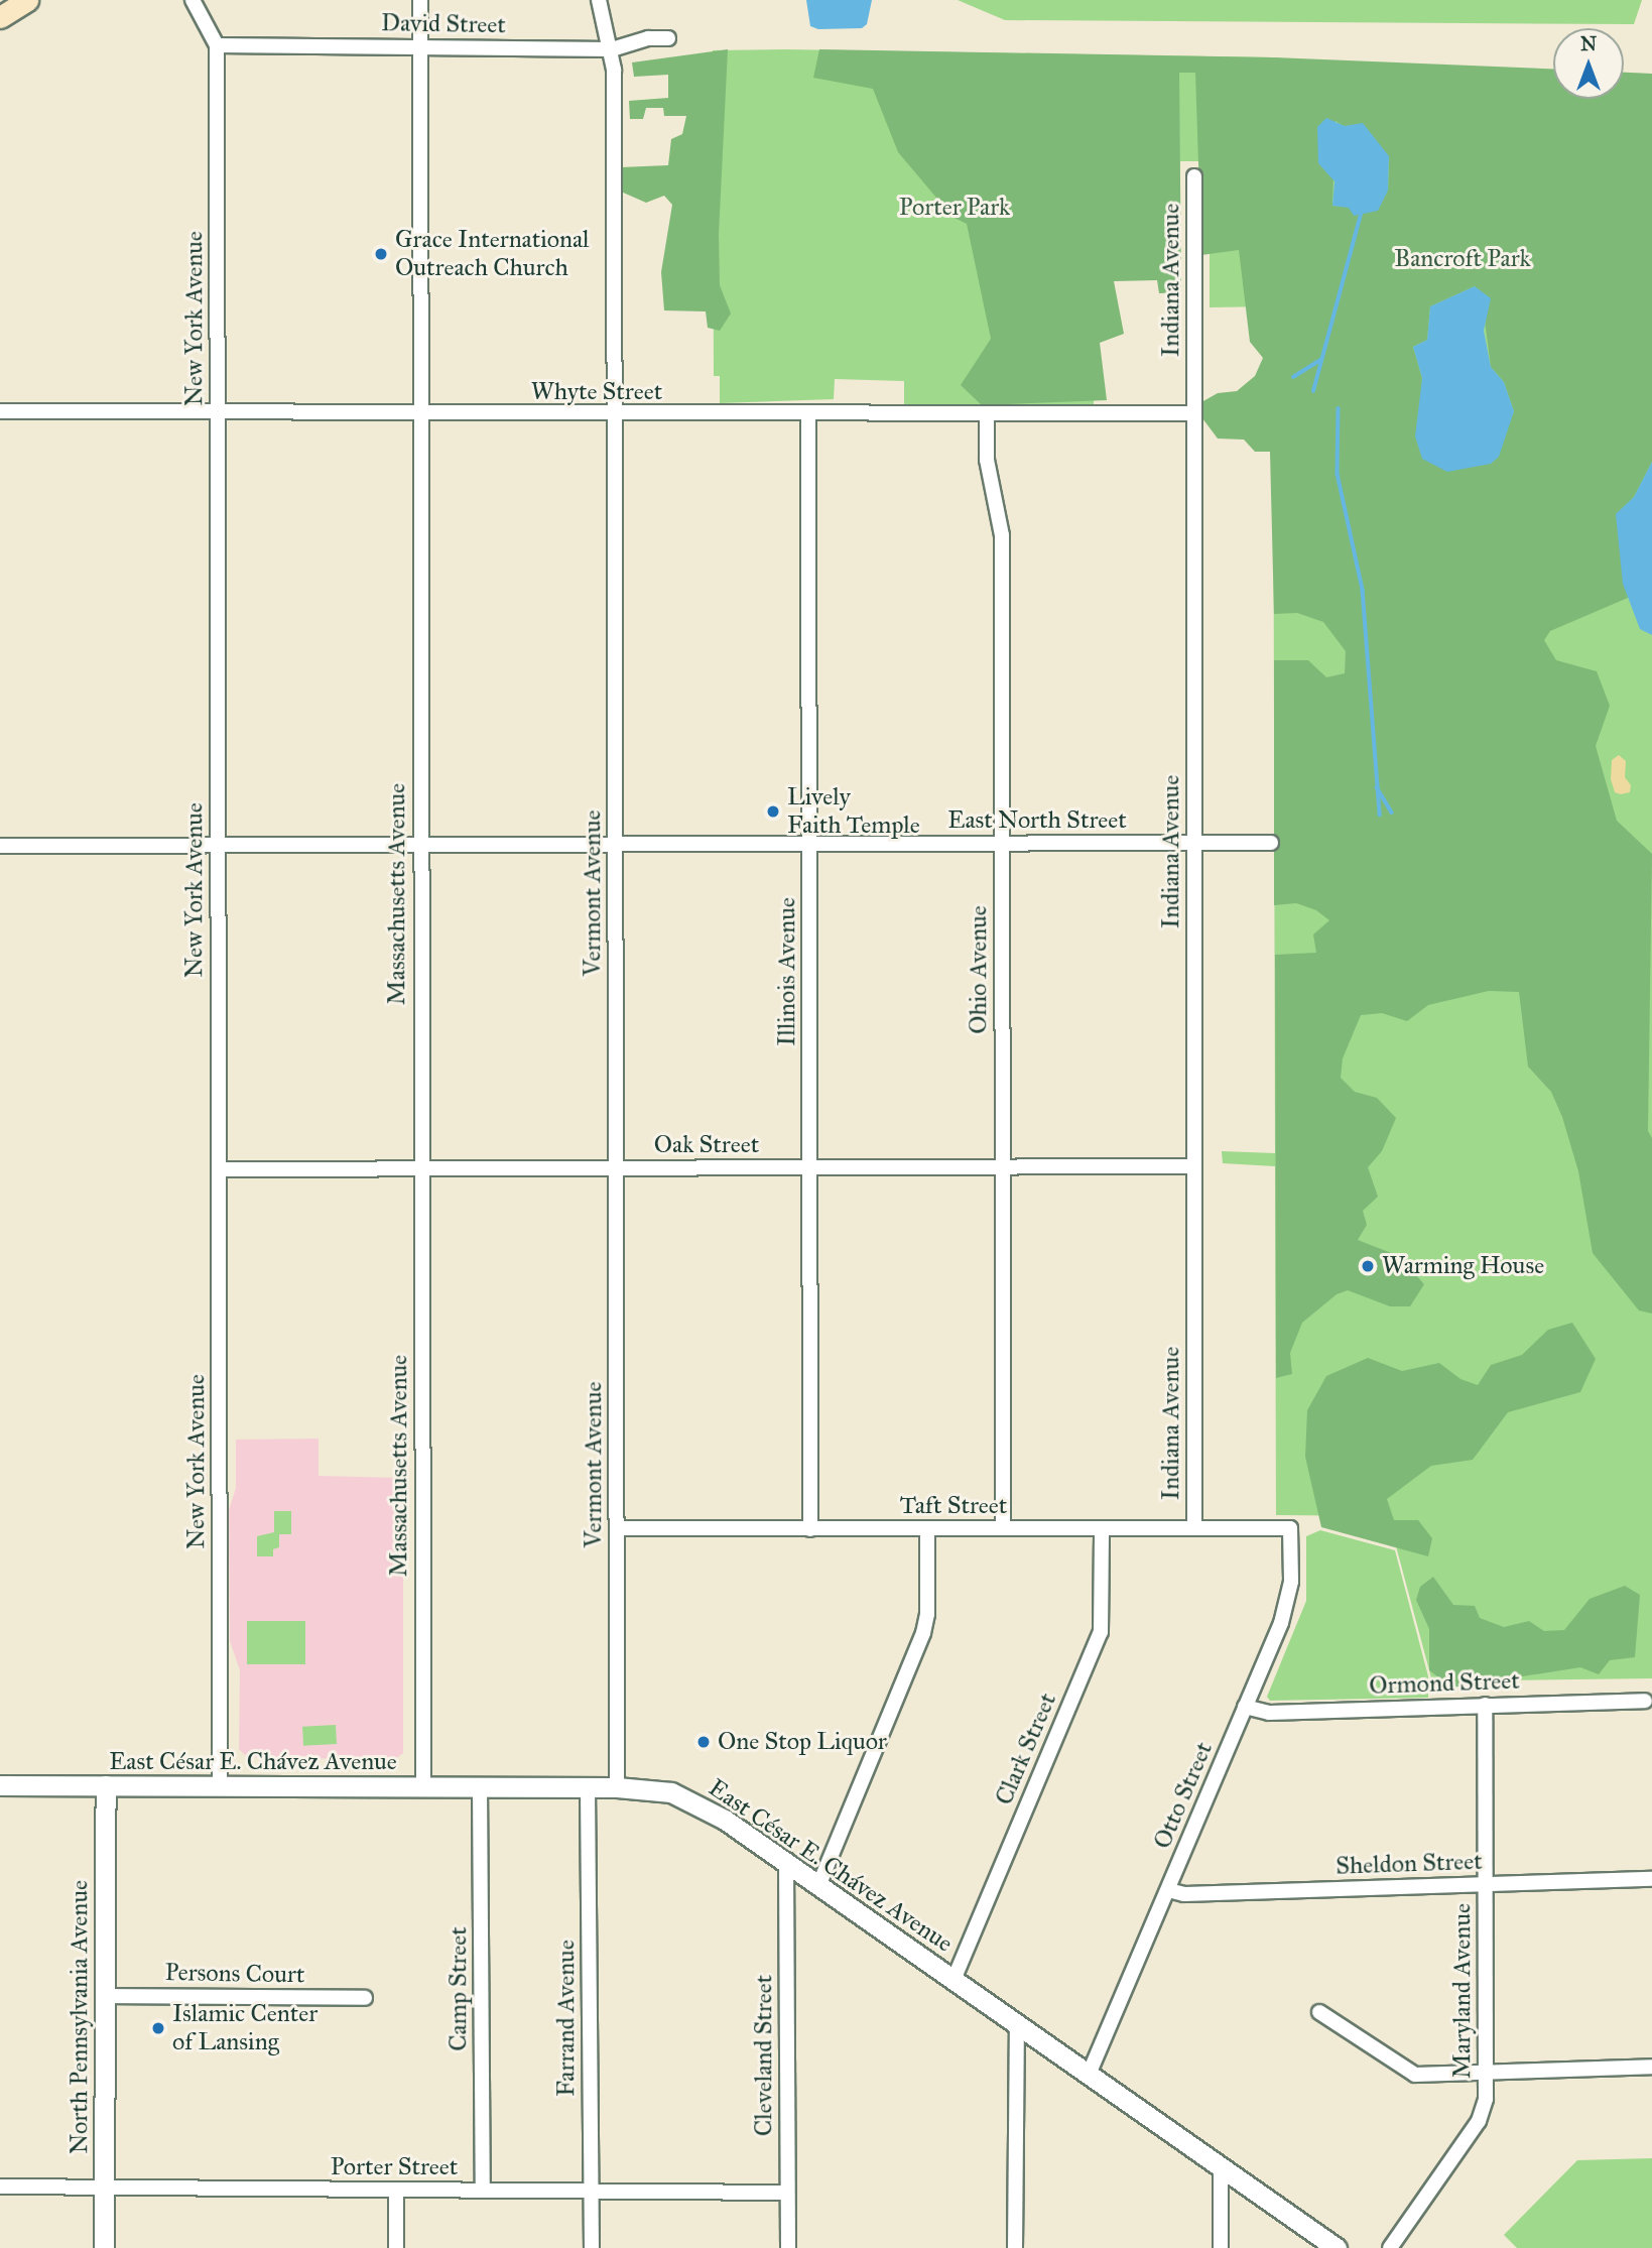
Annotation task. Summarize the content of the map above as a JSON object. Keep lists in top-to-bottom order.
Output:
{
  "streets": {
    "street": [
      "David Street",
      "Indiana Avenue",
      "New York Avenue",
      "Whyte Street",
      "East North Street",
      "Vermont Avenue",
      "Massachusetts Avenue",
      "Ohio Avenue",
      "Illinois Avenue",
      "Oak Street",
      "Taft Street",
      "Ormond Street",
      "Clark Street",
      "East César E. Chávez Avenue",
      "Otto Street",
      "Sheldon Street",
      "Persons Court",
      "Camp Street",
      "Maryland Avenue",
      "North Pennsylvania Avenue",
      "Farrand Avenue",
      "Cleveland Street",
      "Porter Street"
    ]
  },
  "crossings": [
    ["David Street", "New York Avenue"],
    ["David Street", "Vermont Avenue"],
    ["David Street", "Massachusetts Avenue"],
    ["Indiana Avenue", "Whyte Street"],
    ["Indiana Avenue", "East North Street"],
    ["Indiana Avenue", "Oak Street"],
    ["Indiana Avenue", "Taft Street"],
    ["New York Avenue", "Whyte Street"],
    ["New York Avenue", "East North Street"],
    ["New York Avenue", "Oak Street"],
    ["New York Avenue", "East César E. Chávez Avenue"],
    ["Whyte Street", "Vermont Avenue"],
    ["Whyte Street", "Massachusetts Avenue"],
    ["Whyte Street", "Ohio Avenue"],
    ["Whyte Street", "Illinois Avenue"],
    ["East North Street", "Vermont Avenue"],
    ["East North Street", "Massachusetts Avenue"],
    ["East North Street", "Ohio Avenue"],
    ["East North Street", "Illinois Avenue"],
    ["Vermont Avenue", "Oak Street"],
    ["Vermont Avenue", "Taft Street"],
    ["Vermont Avenue", "East César E. Chávez Avenue"],
    ["Massachusetts Avenue", "Oak Street"],
    ["Massachusetts Avenue", "East César E. Chávez Avenue"],
    ["Ohio Avenue", "Oak Street"],
    ["Ohio Avenue", "Taft Street"],
    ["Illinois Avenue", "Oak Street"],
    ["Illinois Avenue", "Taft Street"],
    ["Taft Street", "Clark Street"],
    ["Taft Street", "Otto Street"],
    ["Ormond Street", "Otto Street"],
    ["Ormond Street", "Maryland Avenue"],
    ["Clark Street", "East César E. Chávez Avenue"],
    ["East César E. Chávez Avenue", "Otto Street"],
    ["East César E. Chávez Avenue", "Camp Street"],
    ["East César E. Chávez Avenue", "North Pennsylvania Avenue"],
    ["East César E. Chávez Avenue", "Farrand Avenue"],
    ["East César E. Chávez Avenue", "Cleveland Street"],
    ["Otto Street", "Sheldon Street"],
    ["Sheldon Street", "Maryland Avenue"],
    ["Persons Court", "North Pennsylvania Avenue"],
    ["Camp Street", "Porter Street"],
    ["North Pennsylvania Avenue", "Porter Street"],
    ["Farrand Avenue", "Porter Street"],
    ["Cleveland Street", "Porter Street"]
  ],
  "parks": ["Porter Park", "Bancroft Park"],
  "places": [
    "Grace International Outreach Church",
    "Lively Faith Temple",
    "Warming House",
    "One Stop Liquor",
    "Islamic Center of Lansing"
  ],
  "north": "top"
}
